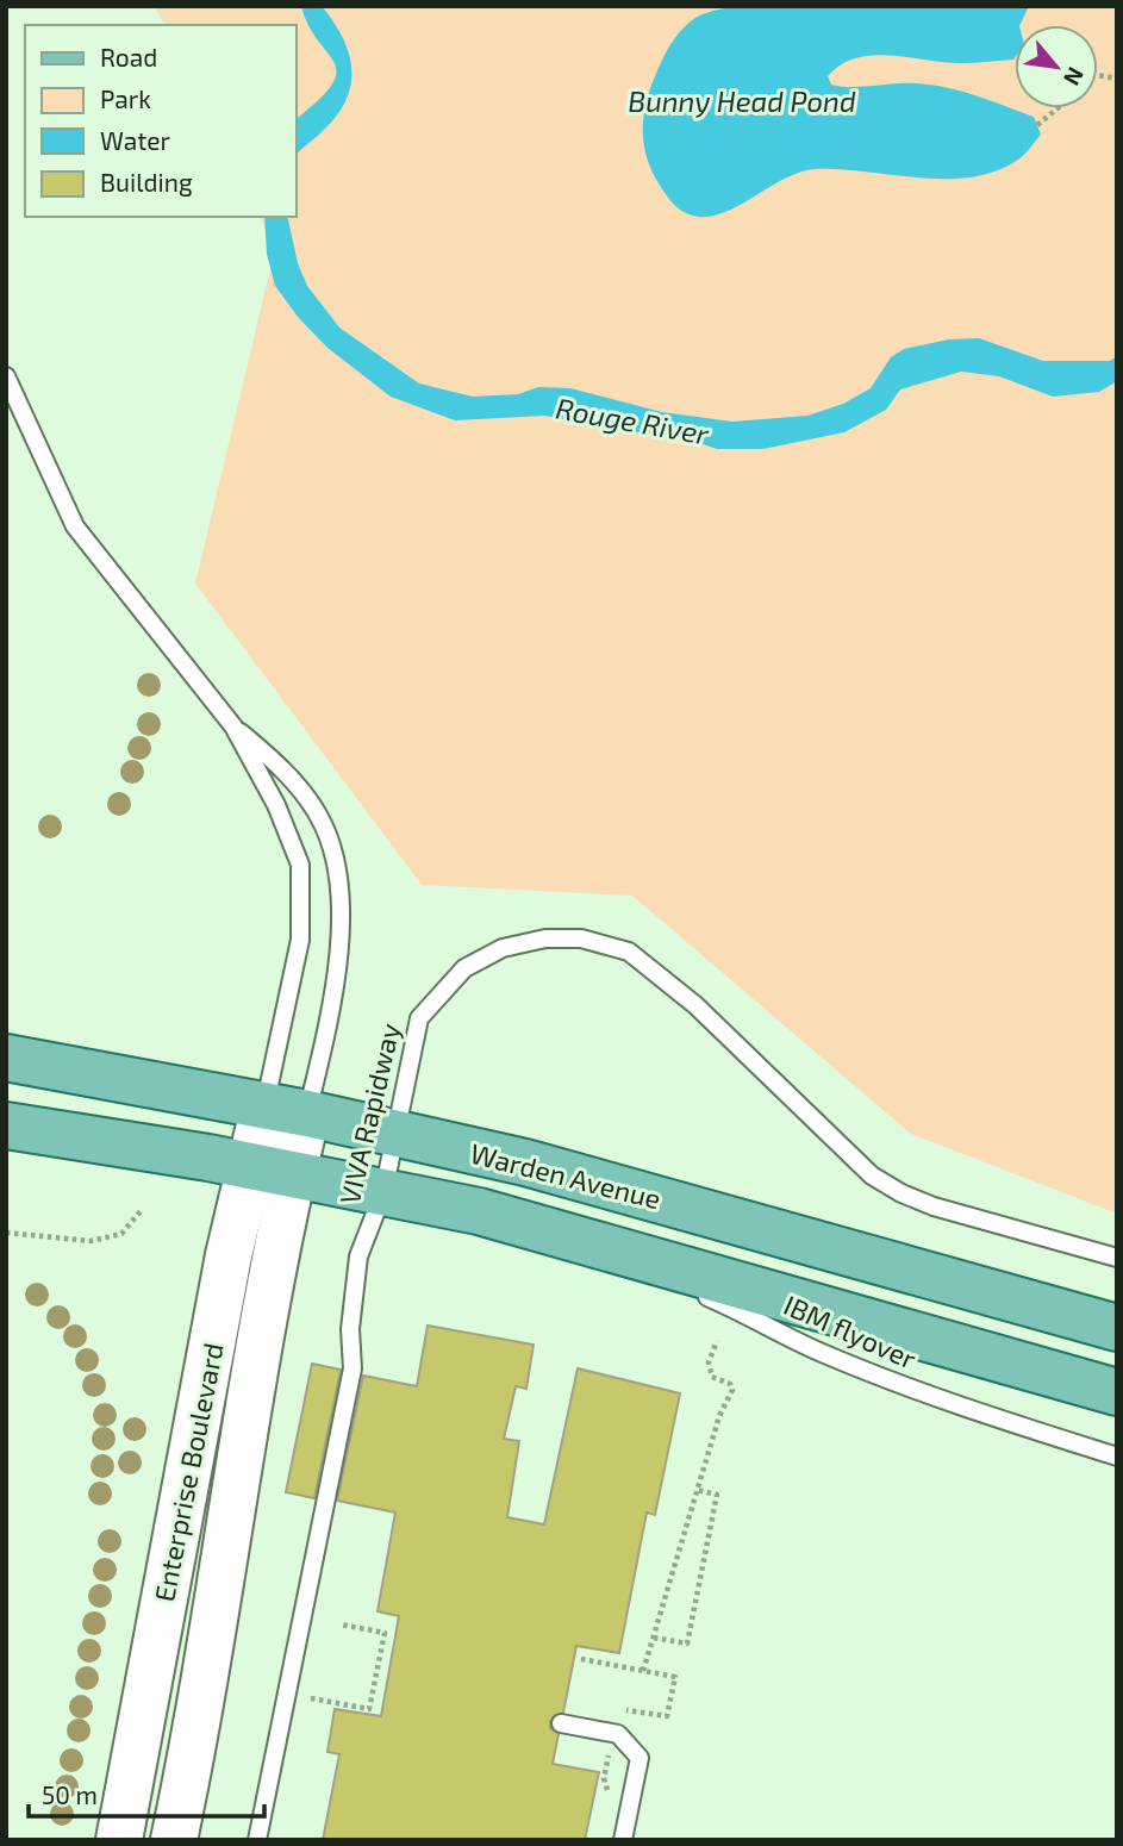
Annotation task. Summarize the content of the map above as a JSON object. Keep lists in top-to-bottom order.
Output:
{
  "streets": {
    "main road": ["Warden Avenue", "Enterprise Boulevard"],
    "lane": ["VIVA Rapidway", "IBM flyover"]
  },
  "crossings": [
    ["VIVA Rapidway", "Warden Avenue"],
    ["Warden Avenue", "IBM flyover"],
    ["Warden Avenue", "Enterprise Boulevard"]
  ],
  "water": ["Bunny Head Pond", "Rouge River"],
  "legend": [
    "Road",
    "Park",
    "Water",
    "Building"
  ],
  "scale_bar": "50 m",
  "north": "bottom right"
}
